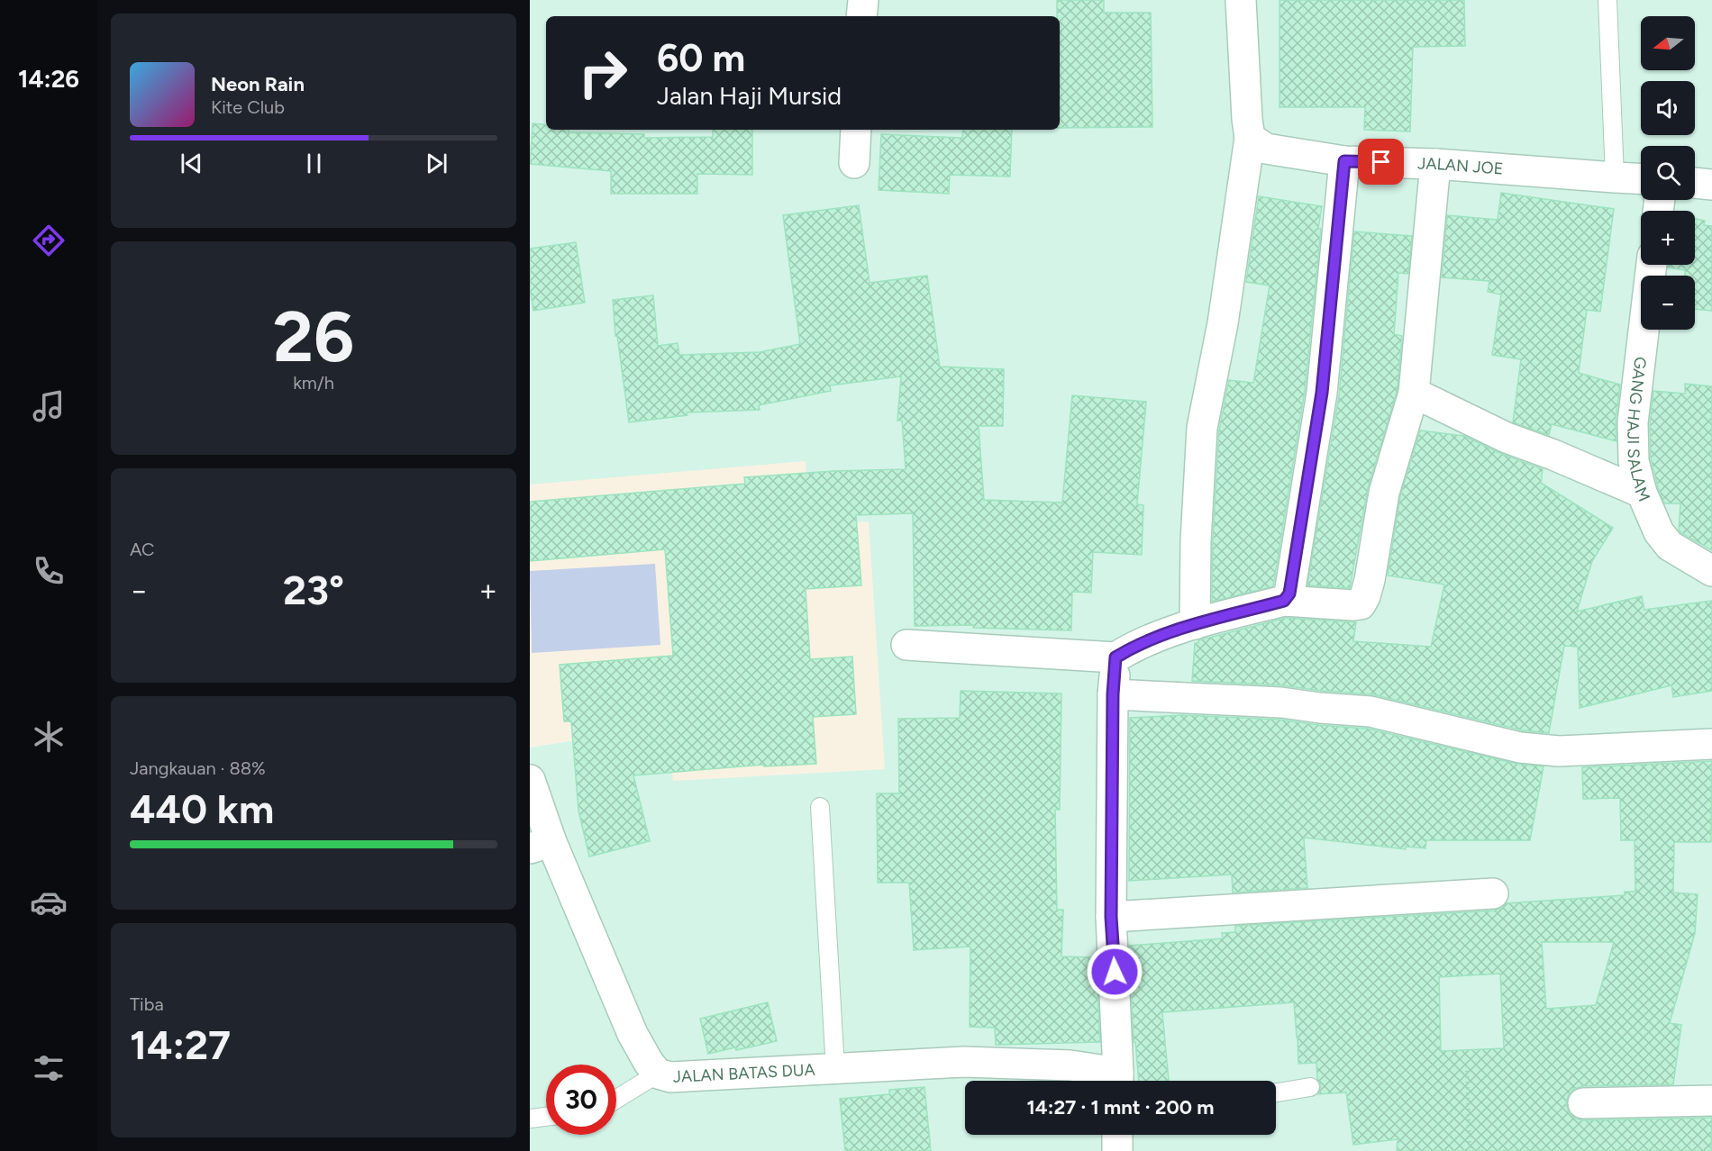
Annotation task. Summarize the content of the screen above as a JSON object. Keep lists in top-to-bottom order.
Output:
{
  "streets": {
    "street": ["JALAN JOE", "GANG HAJI SALAM", "JALAN BATAS DUA"]
  },
  "north": "left",
  "page": {
    "tabs": "14:26",
    "map_buttons": ["+", "−"],
    "turn": ["60 m", "Jalan Haji Mursid"],
    "song": ["Neon Rain", "Kite Club"],
    "tile": [
      ["26", "km/h"],
      "AC",
      ["Jangkauan · 88%", "440 km"],
      ["Tiba", "14:27"]
    ],
    "heat": ["−", "23°", "+"],
    "limit": "30",
    "trip": "14:27 · 1 mnt · 200 m"
  }
}
